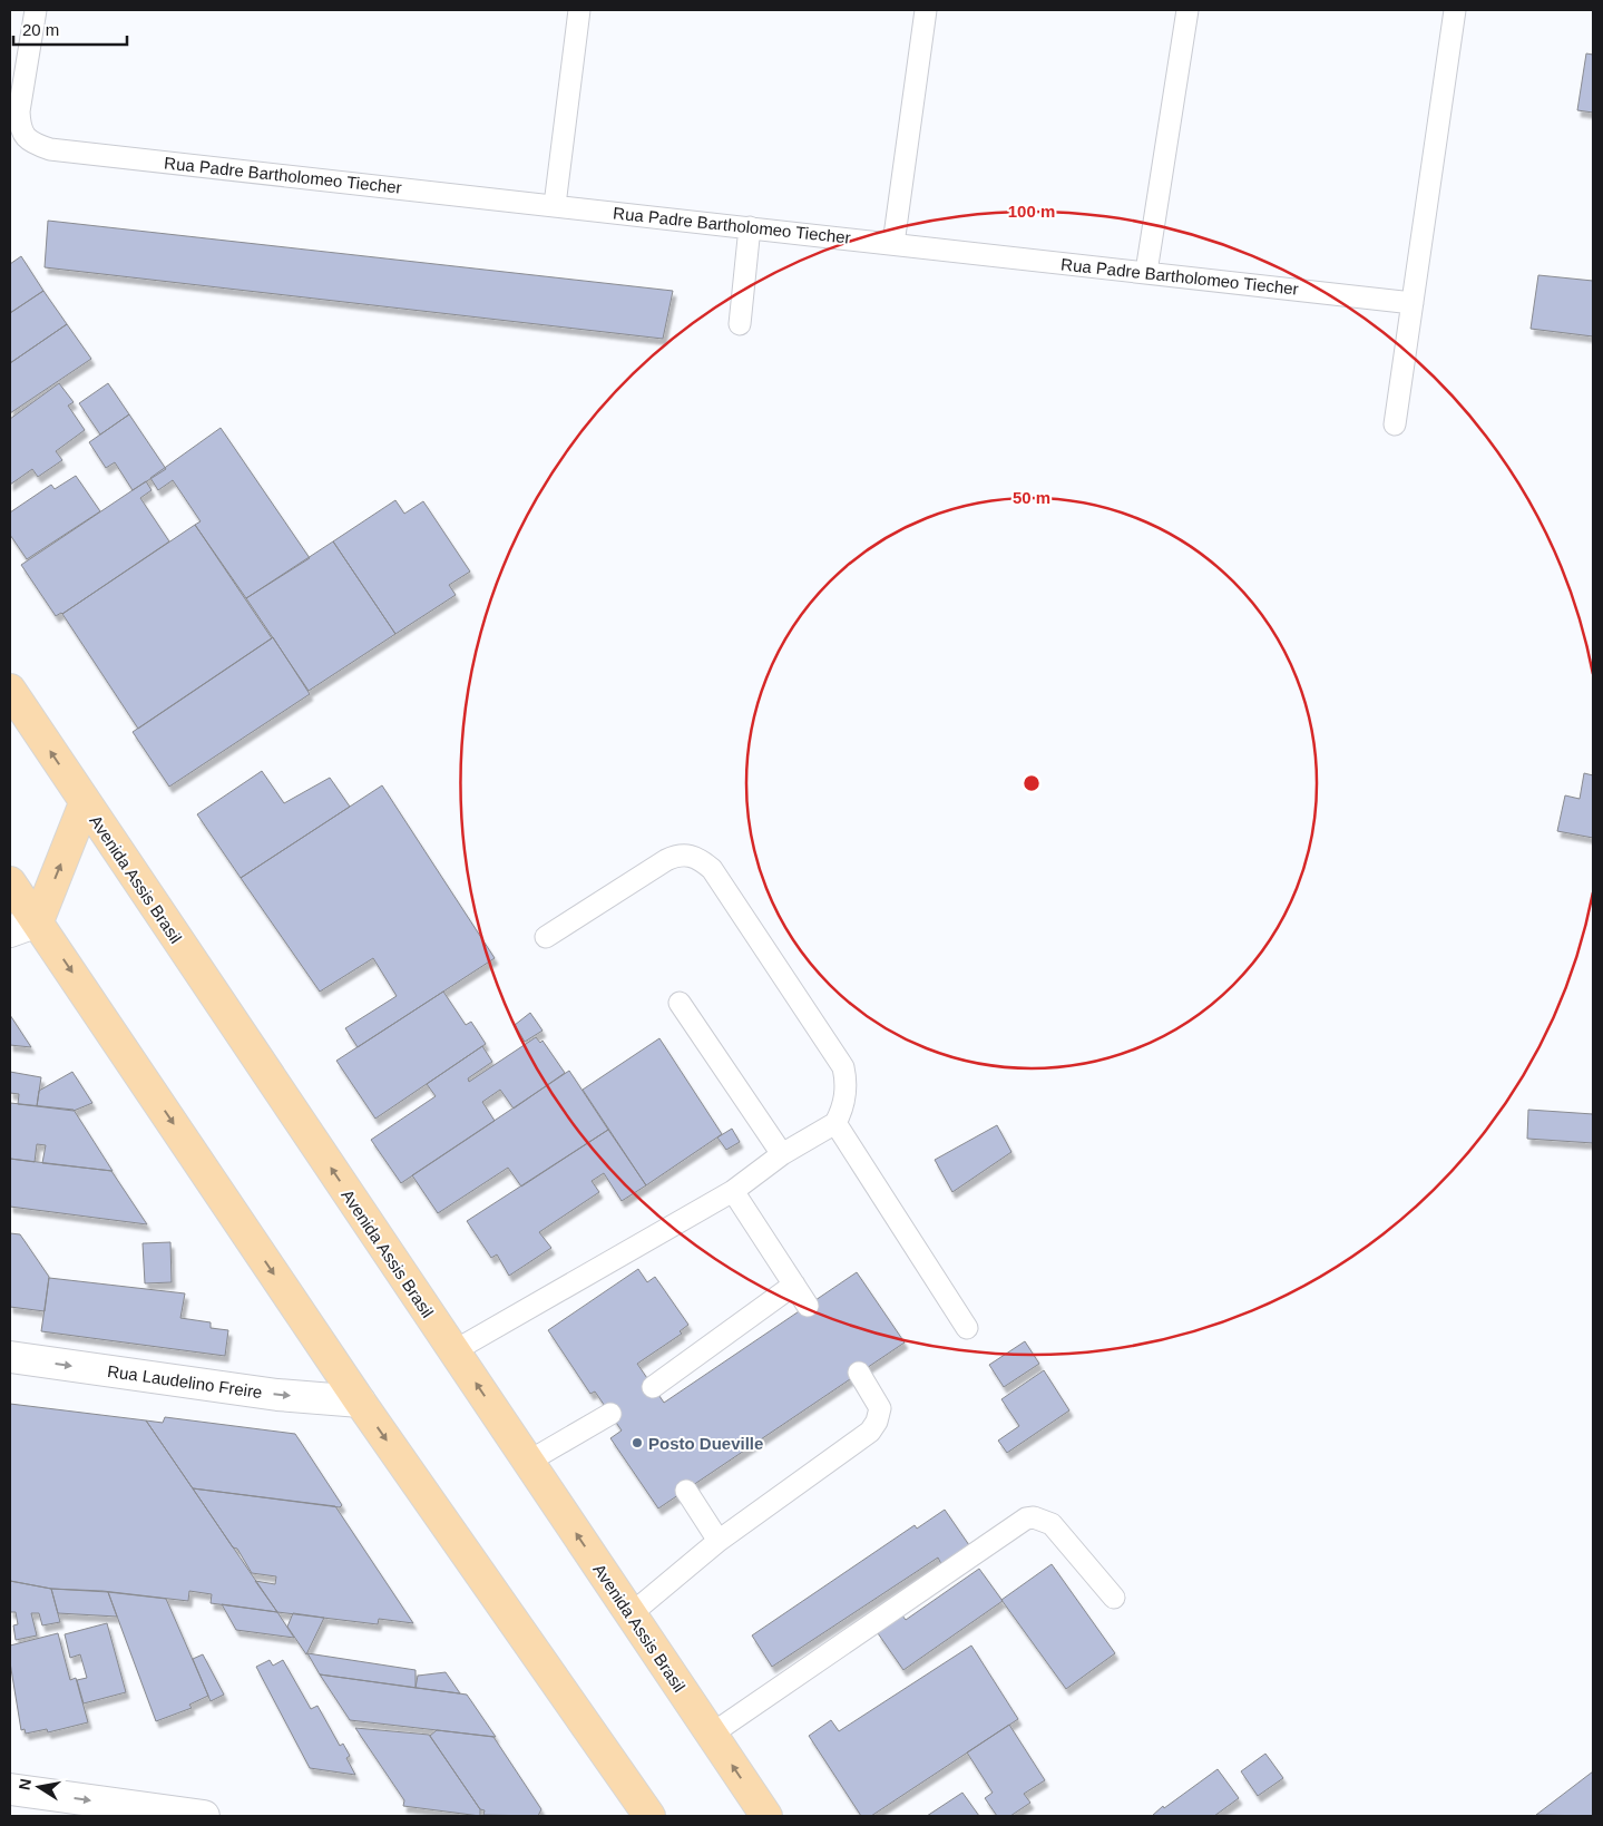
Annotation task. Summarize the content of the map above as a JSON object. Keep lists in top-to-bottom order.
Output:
{
  "streets": {
    "main road": ["Avenida Assis Brasil"],
    "street": ["Rua Laudelino Freire"],
    "lane": ["Rua Padre Bartholomeo Tiecher"]
  },
  "one_way": ["Rua Laudelino Freire"],
  "places": ["Posto Dueville"],
  "scale_bar": "20 m",
  "north": "left",
  "rings": ["100 m", "50 m"]
}
